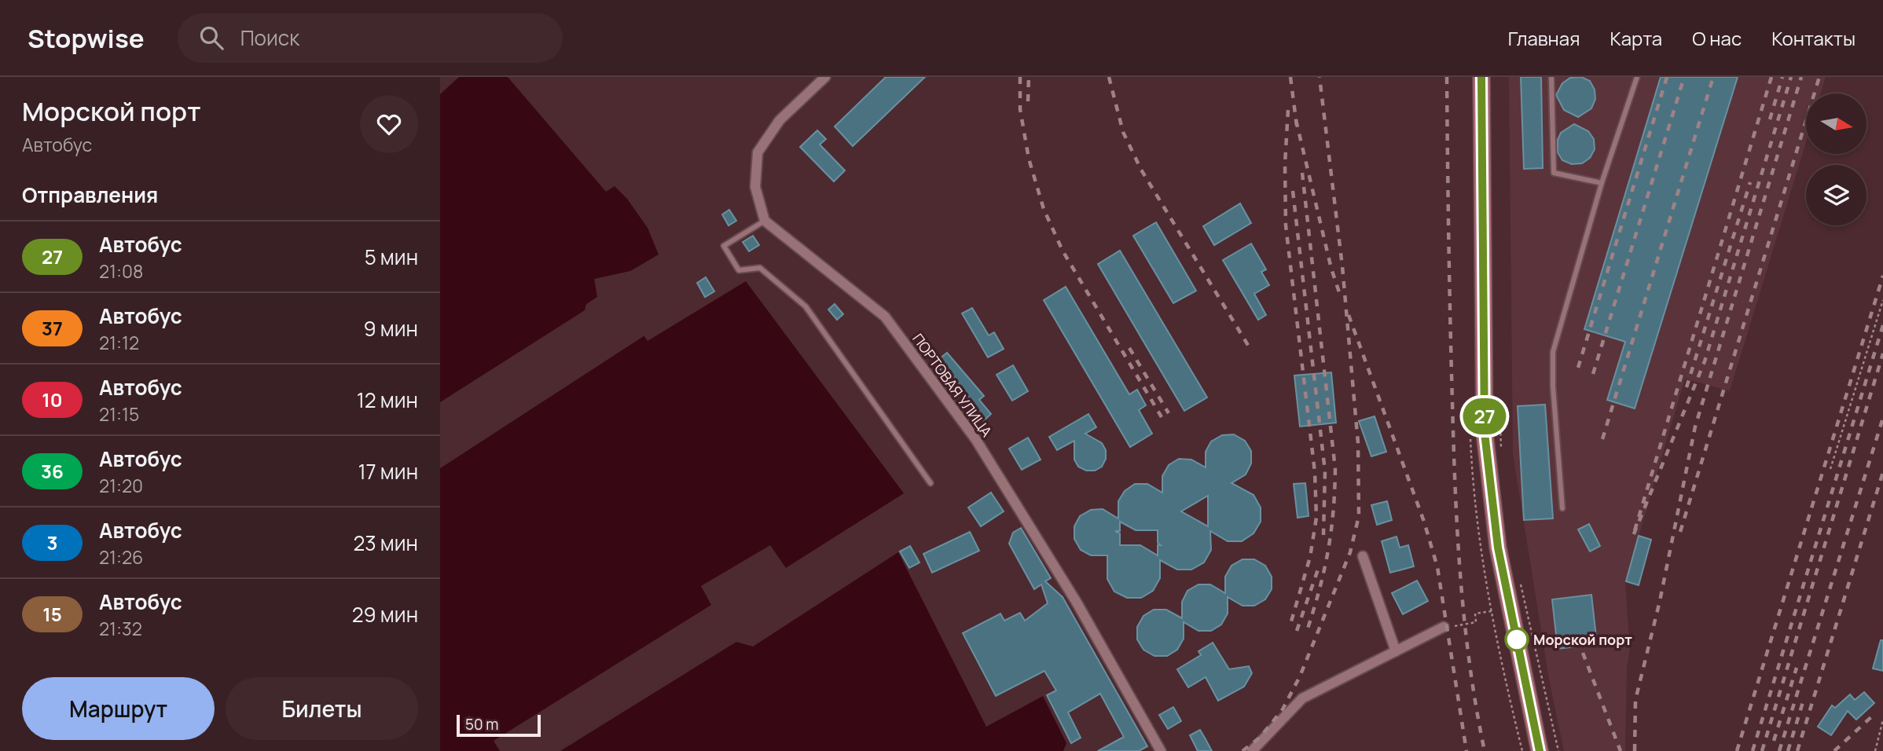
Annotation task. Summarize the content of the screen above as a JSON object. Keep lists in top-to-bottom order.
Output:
{
  "streets": {
    "street": ["ПОРТОВАЯ УЛИЦА"]
  },
  "places": ["Морской порт"],
  "lines": ["bus line 27"],
  "scale_bar": "50 m",
  "north": "right",
  "page": {
    "header": "Stopwise",
    "search": "Поиск",
    "nav": [
      "Главная",
      "Карта",
      "О нас",
      "Контакты"
    ],
    "heading": [
      ["Морской порт", "Автобус"],
      "Отправления"
    ],
    "on_map": "27",
    "list": [
      {
        "mark": "27",
        "name": "Автобус",
        "note": "21:08",
        "value": "5 мин"
      },
      {
        "mark": "37",
        "name": "Автобус",
        "note": "21:12",
        "value": "9 мин"
      },
      {
        "mark": "10",
        "name": "Автобус",
        "note": "21:15",
        "value": "12 мин"
      },
      {
        "mark": "36",
        "name": "Автобус",
        "note": "21:20",
        "value": "17 мин"
      },
      {
        "mark": "3",
        "name": "Автобус",
        "note": "21:26",
        "value": "23 мин"
      },
      {
        "mark": "15",
        "name": "Автобус",
        "note": "21:32",
        "value": "29 мин"
      }
    ],
    "buttons": ["Маршрут", "Билеты"],
    "scale": "50 m"
  }
}
